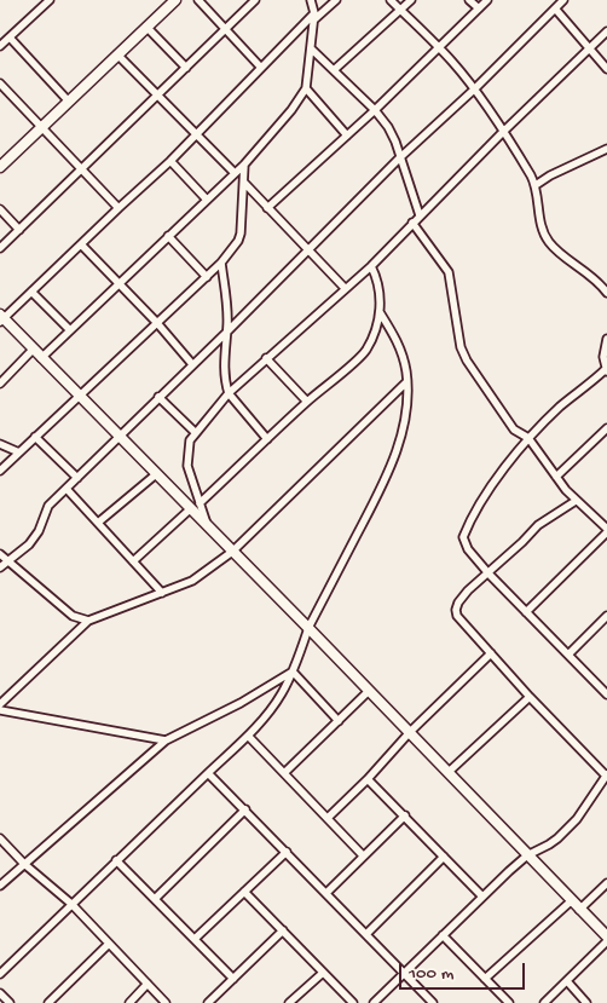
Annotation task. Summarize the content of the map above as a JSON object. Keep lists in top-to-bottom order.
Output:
{
  "scale_bar": "100 m"
}
